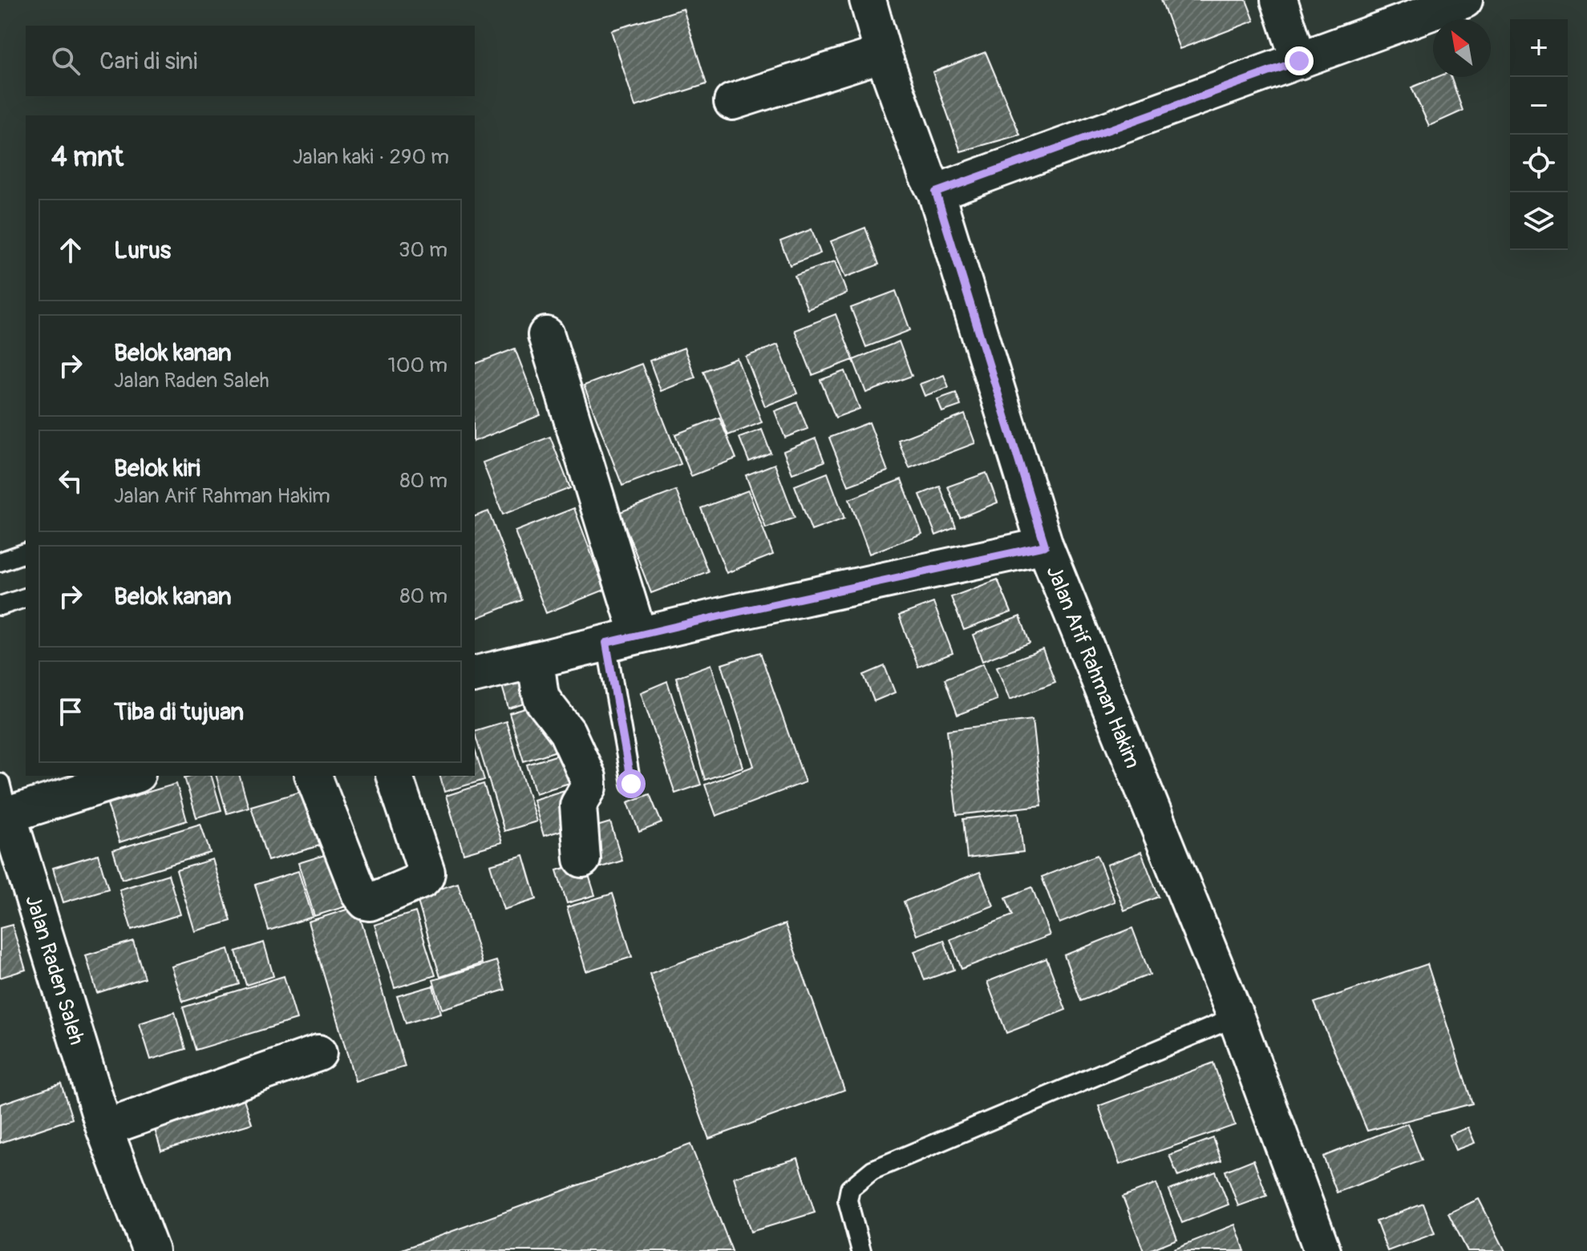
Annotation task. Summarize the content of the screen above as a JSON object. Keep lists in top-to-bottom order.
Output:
{
  "streets": {
    "street": ["Jalan Arif Rahman Hakim", "Jalan Raden Saleh"]
  },
  "north": "top left",
  "page": {
    "map_buttons": ["+", "−"],
    "search": "Cari di sini",
    "heading": ["4 mnt", "Jalan kaki · 290 m"],
    "list": [
      ["Lurus", "30 m"],
      ["Belok kanan", "Jalan Raden Saleh", "100 m"],
      ["Belok kiri", "Jalan Arif Rahman Hakim", "80 m"],
      ["Belok kanan", "80 m"],
      "Tiba di tujuan"
    ]
  }
}
